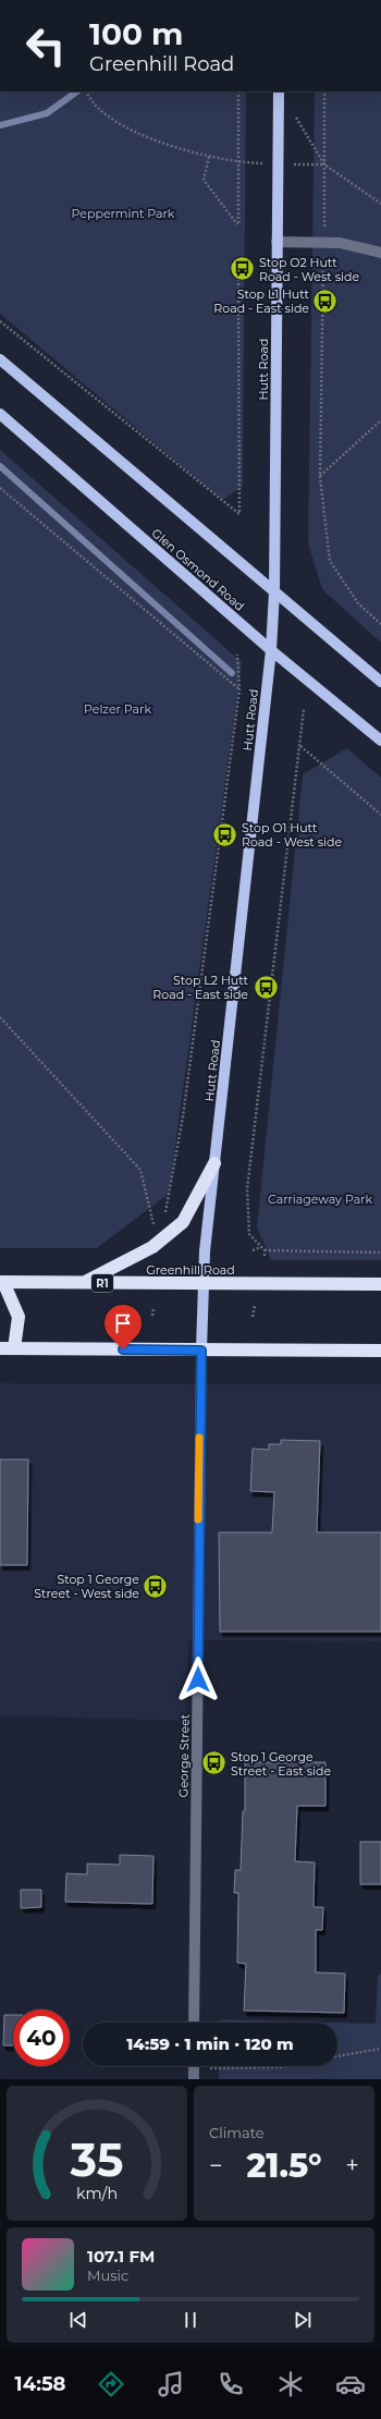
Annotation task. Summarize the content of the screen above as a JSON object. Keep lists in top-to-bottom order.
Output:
{
  "streets": {
    "highway": ["Greenhill Road", "R1"],
    "main road": ["Hutt Road", "Glen Osmond Road"],
    "street": ["George Street"]
  },
  "crossings": [
    ["Hutt Road", "Glen Osmond Road"],
    ["Hutt Road", "Greenhill Road"],
    ["Hutt Road", "George Street"]
  ],
  "parks": ["Peppermint Park", "Pelzer Park", "Carriageway Park"],
  "places": {
    "bus stop": [
      "Stop O2 Hutt Road - West side",
      "Stop L1 Hutt Road - East side",
      "Stop O1 Hutt Road - West side",
      "Stop L2 Hutt Road - East side",
      "Stop 1 George Street - West side",
      "Stop 1 George Street - East side"
    ]
  },
  "page": {
    "turn": ["100 m", "Greenhill Road"],
    "limit": "40",
    "trip": "14:59 · 1 min · 120 m",
    "tile": "Climate",
    "heat": ["−", "21.5°", "+"],
    "song": ["107.1 FM", "Music"],
    "tabs": "14:58",
    "gauge": ["35", "km/h"]
  }
}
